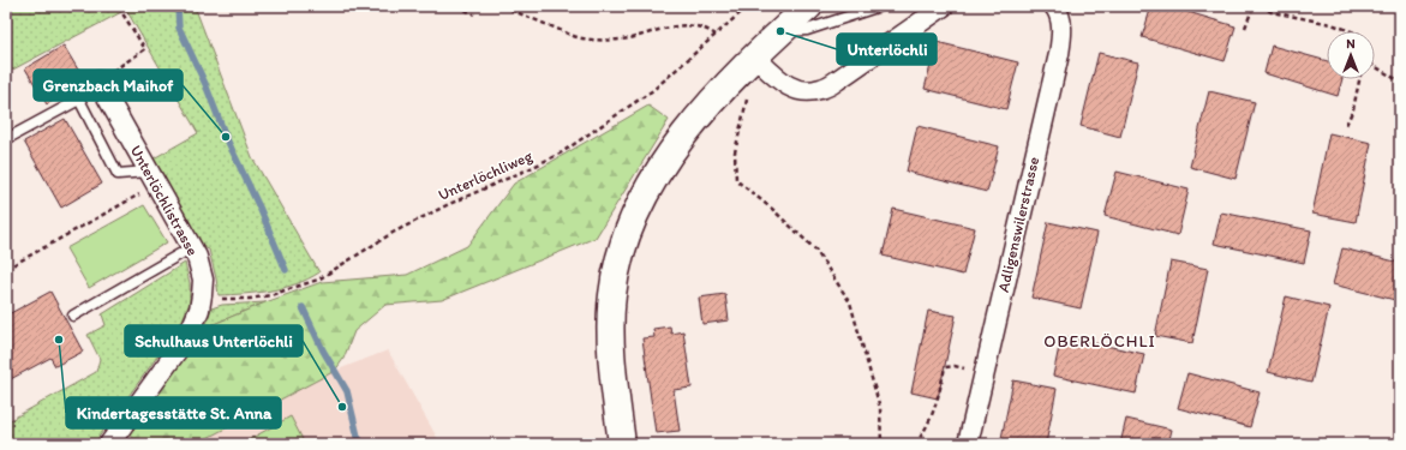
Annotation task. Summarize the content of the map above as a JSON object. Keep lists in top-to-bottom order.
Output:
{
  "streets": {
    "street": ["Unterlöchlistrasse", "Adligenswilerstrasse"],
    "path": ["Unterlöchliweg"]
  },
  "crossings": [
    ["Unterlöchliweg", "Unterlöchlistrasse"]
  ],
  "districts": ["OBERLÖCHLI"],
  "places": [
    "Unterlöchli",
    "Grenzbach Maihof",
    "Kindertagesstätte St. Anna",
    "Schulhaus Unterlöchli"
  ],
  "north": "top"
}
